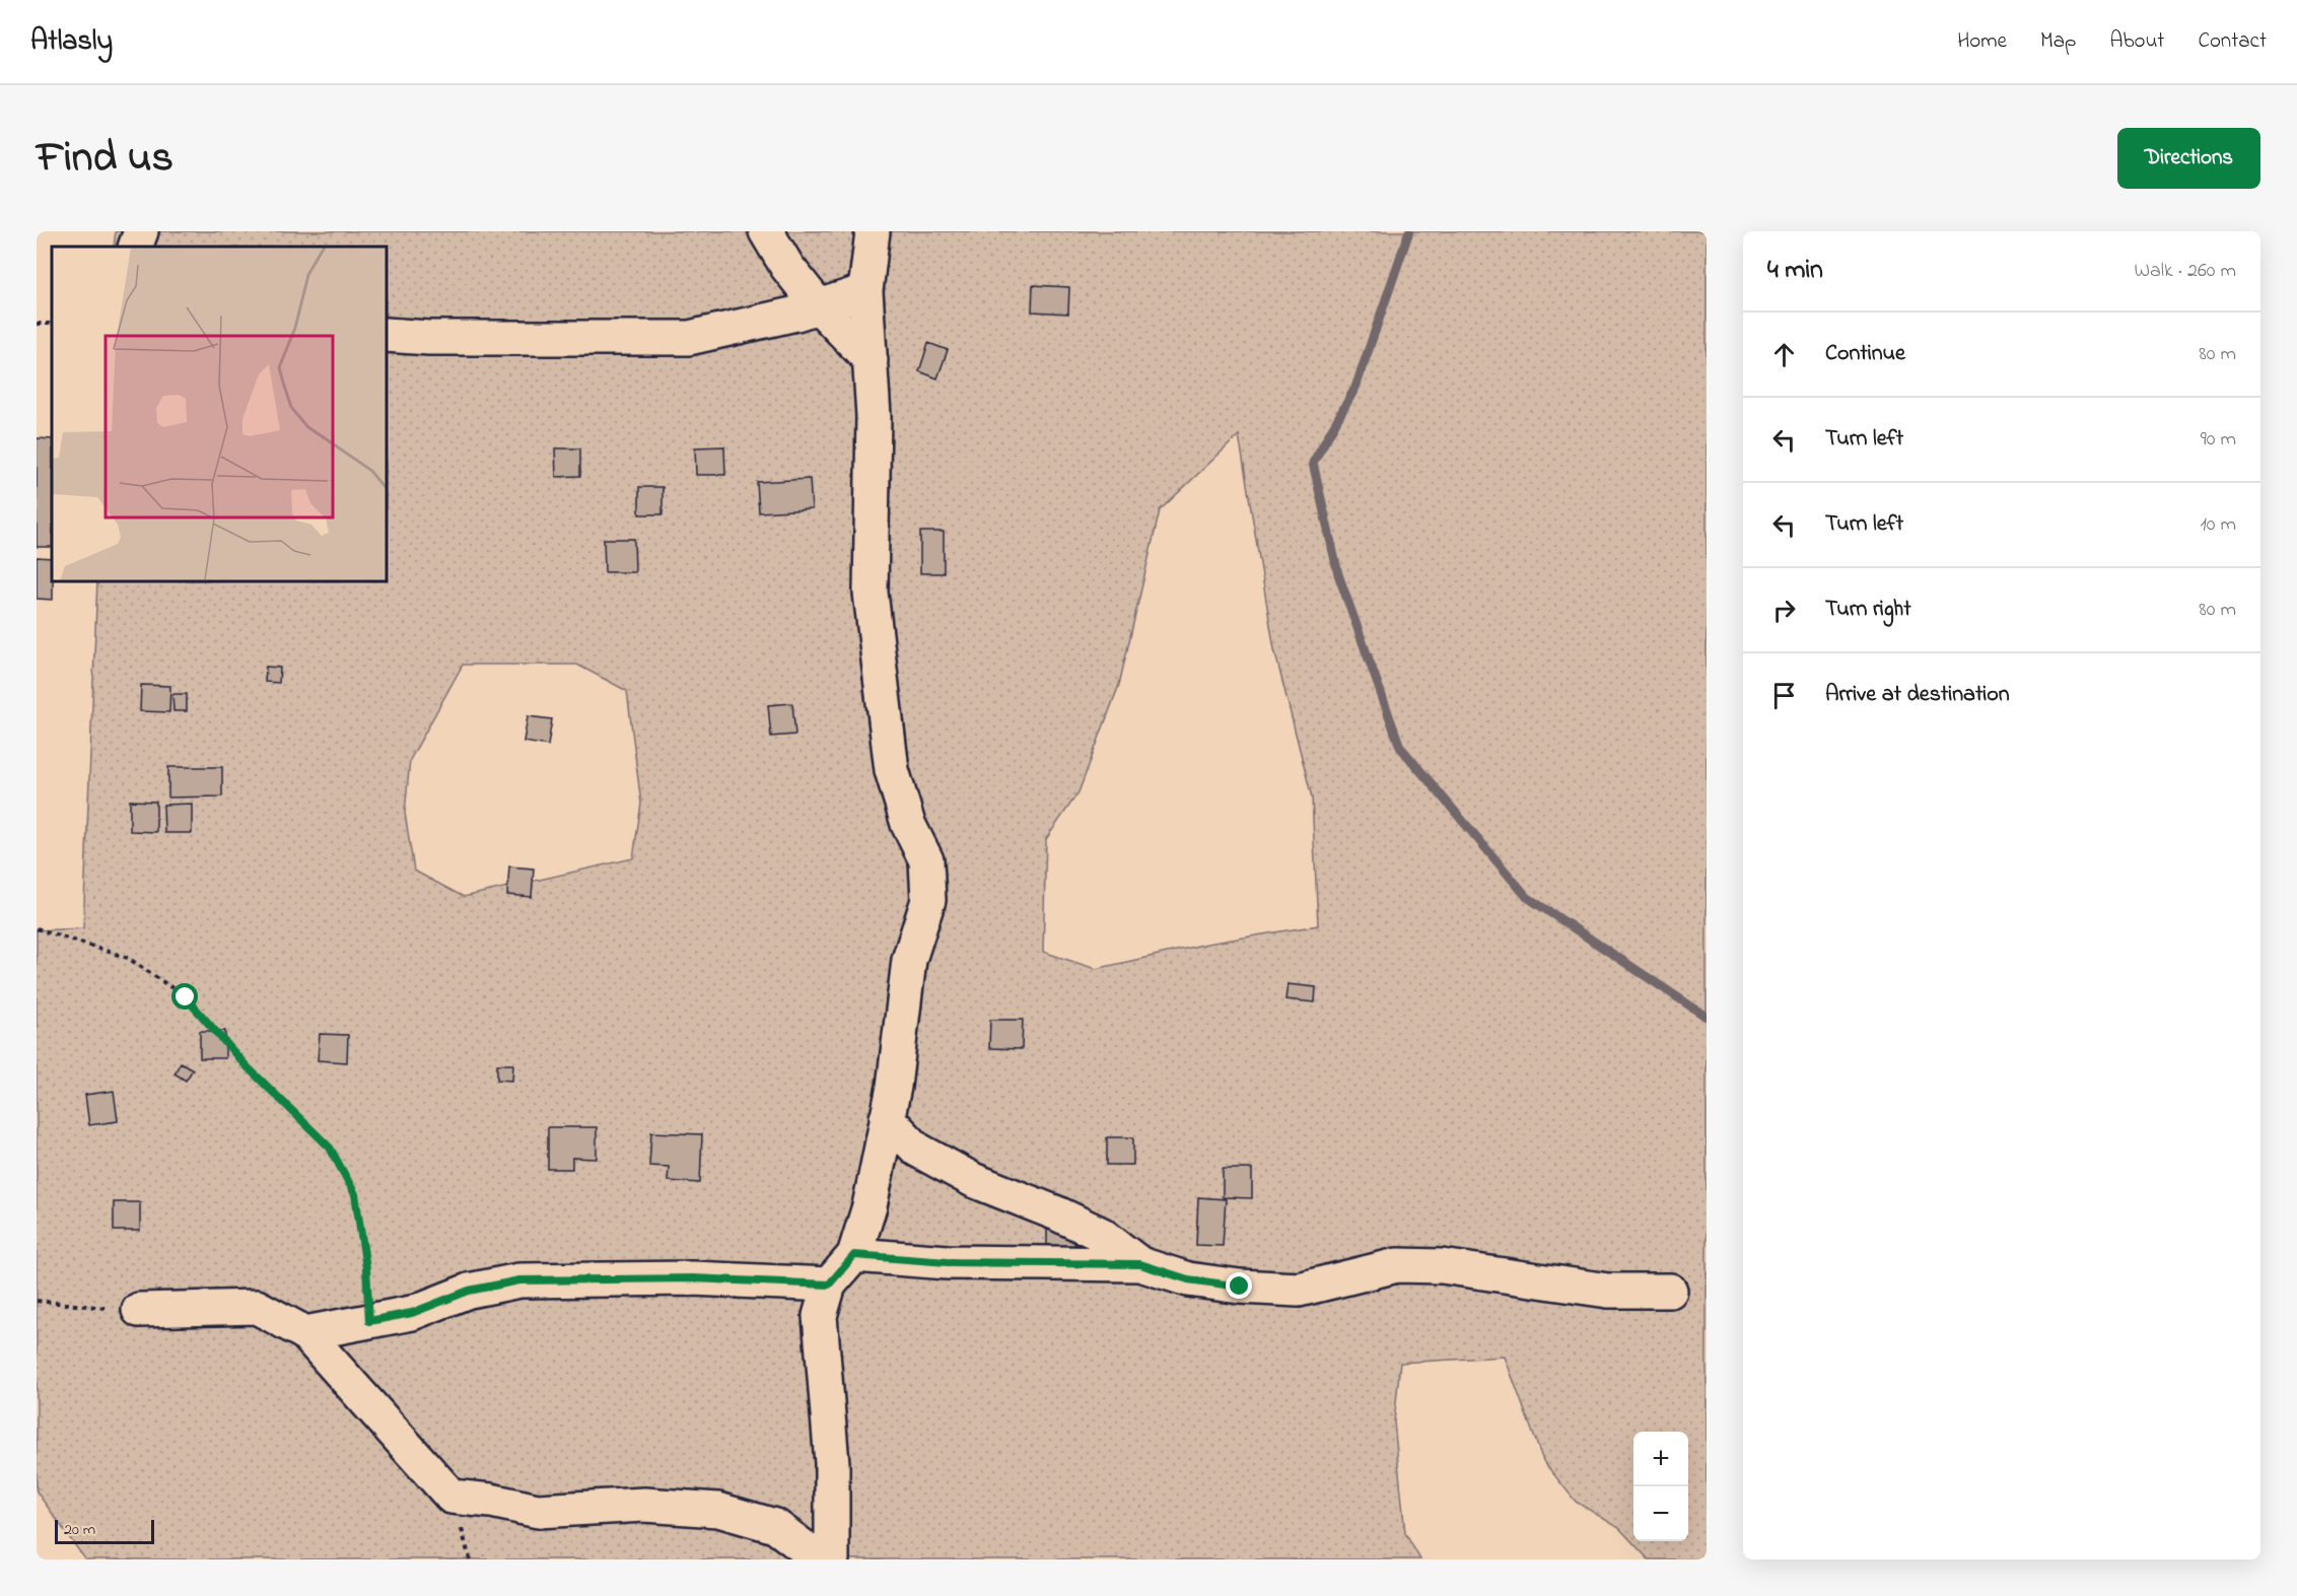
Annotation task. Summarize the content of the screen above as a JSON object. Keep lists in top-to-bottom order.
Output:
{
  "scale_bar": "20 m",
  "page": {
    "header": "Atlasly",
    "nav": [
      "Home",
      "Map",
      "About",
      "Contact"
    ],
    "title": "Find us",
    "buttons": "Directions",
    "heading": ["4 min", "Walk · 260 m"],
    "list": [
      ["Continue", "80 m"],
      ["Turn left", "90 m"],
      ["Turn left", "10 m"],
      ["Turn right", "80 m"],
      "Arrive at destination"
    ],
    "map_buttons": ["+", "−"],
    "scale": "20 m"
  }
}
